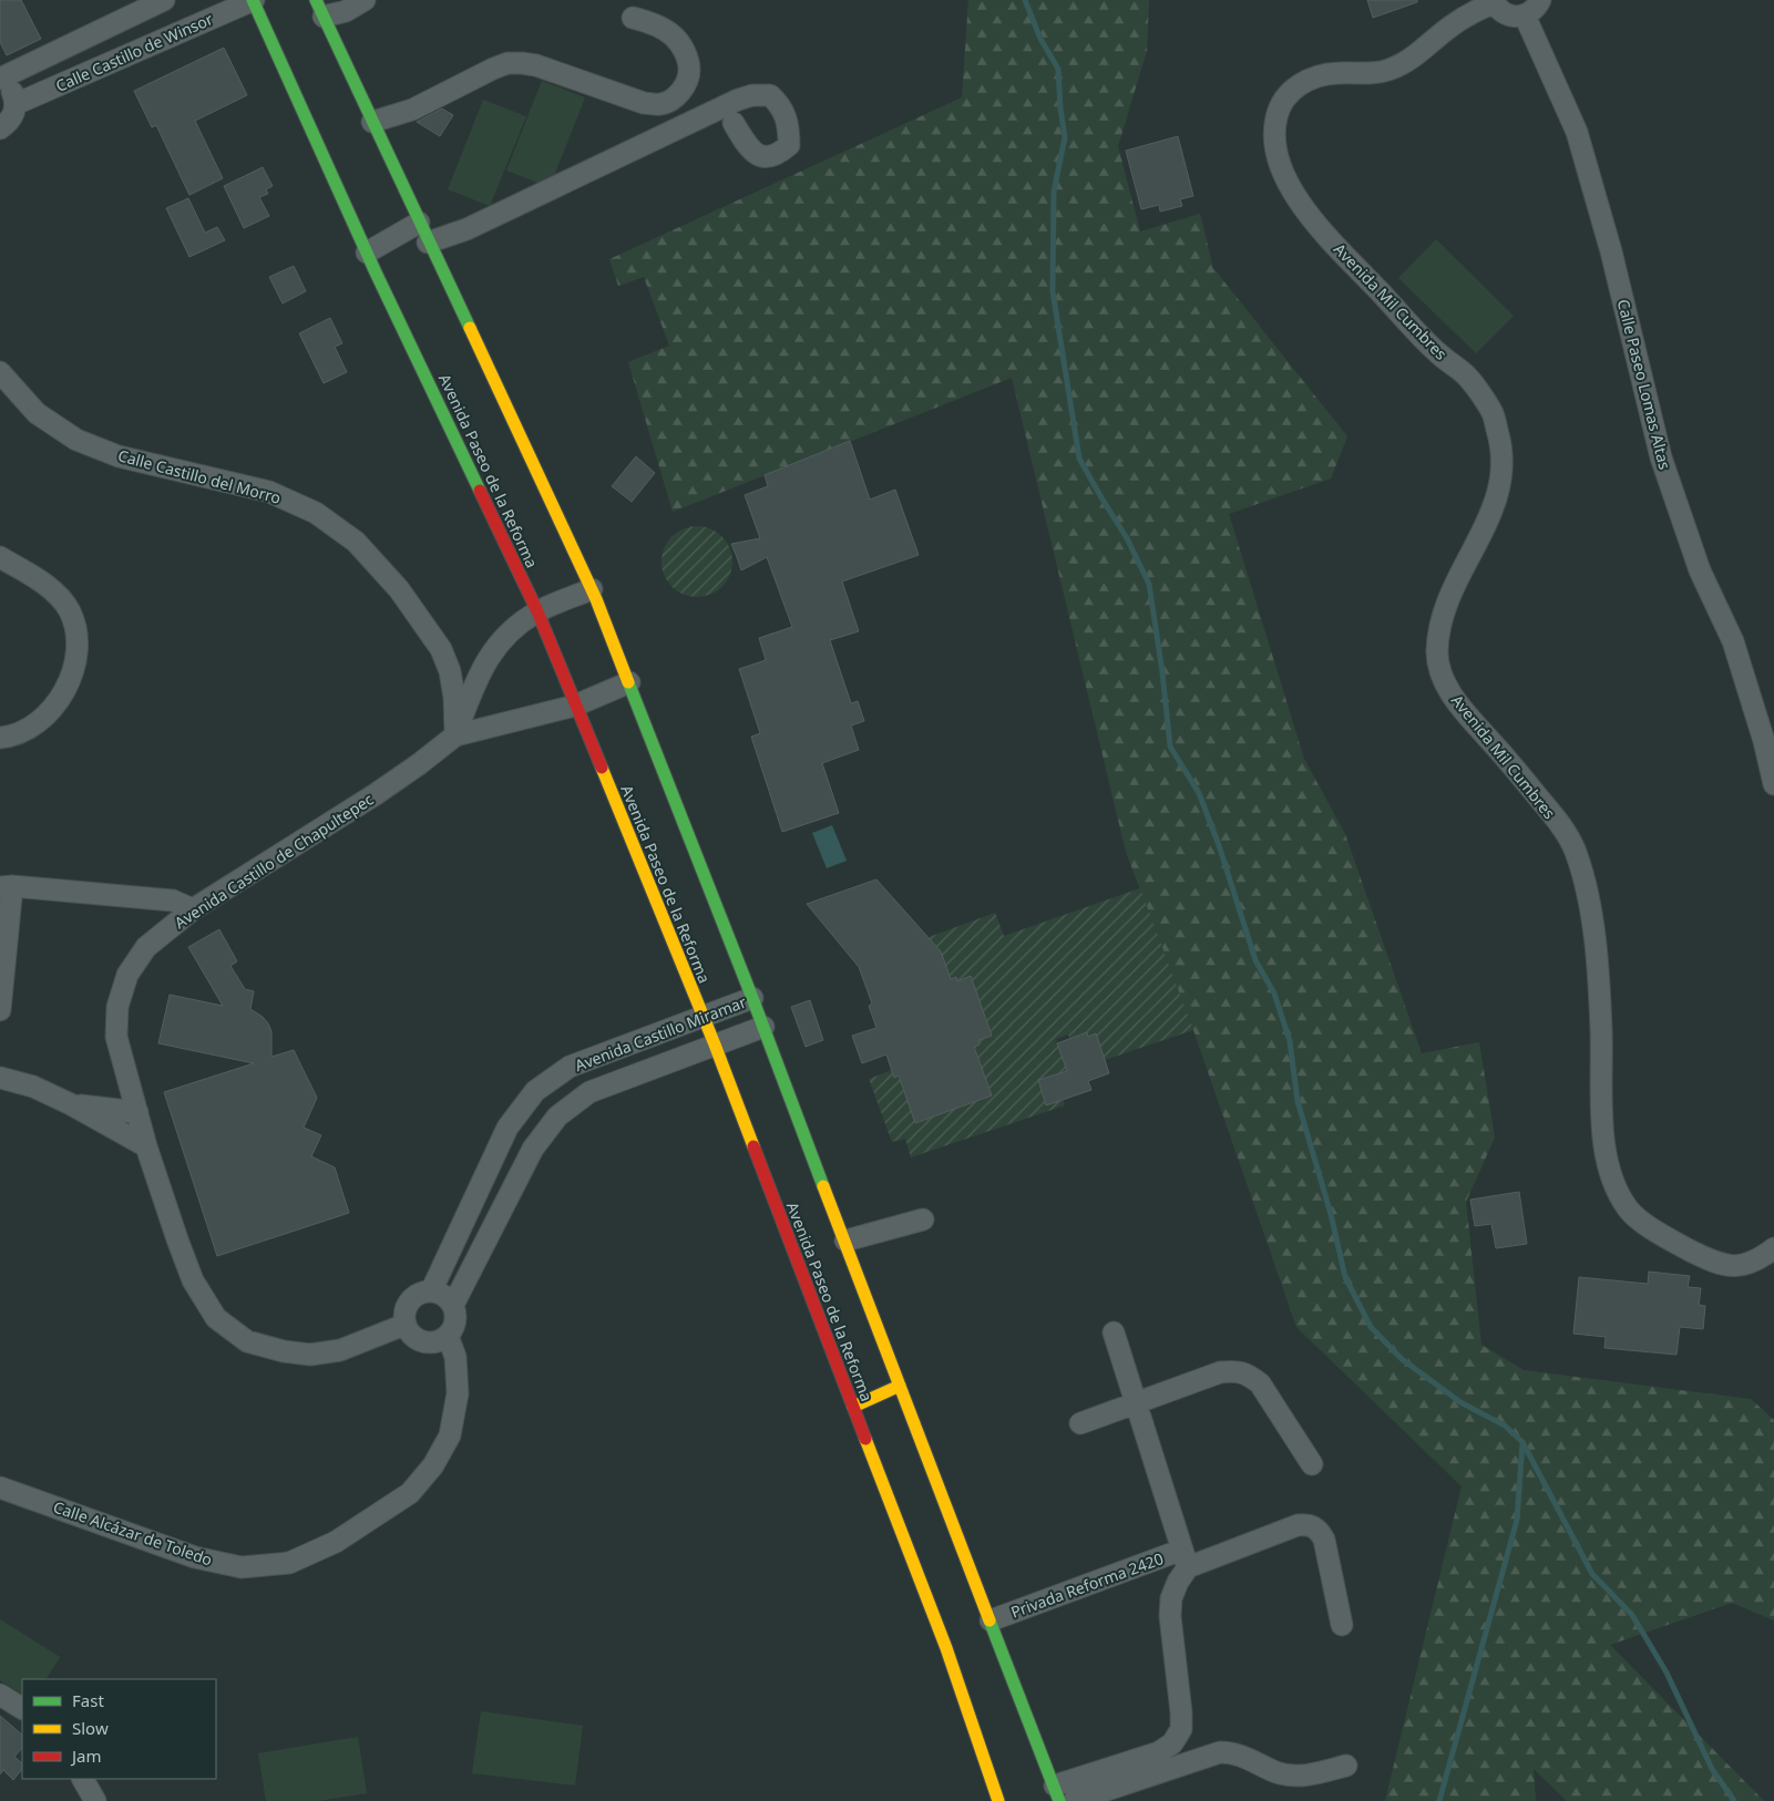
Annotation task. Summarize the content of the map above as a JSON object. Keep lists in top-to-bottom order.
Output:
{
  "streets": {
    "main road": ["Avenida Paseo de la Reforma"],
    "street": [
      "Calle Castillo de Winsor",
      "Avenida Mil Cumbres",
      "Calle Paseo Lomas Altas",
      "Calle Castillo del Morro",
      "Avenida Castillo de Chapultepec",
      "Avenida Castillo Miramar",
      "Calle Alcázar de Toledo",
      "Privada Reforma 2420"
    ]
  },
  "crossings": [
    ["Calle Castillo de Winsor", "Avenida Paseo de la Reforma"],
    ["Avenida Paseo de la Reforma", "Avenida Castillo de Chapultepec"],
    ["Avenida Paseo de la Reforma", "Avenida Castillo Miramar"],
    ["Calle Castillo del Morro", "Avenida Castillo de Chapultepec"],
    ["Avenida Castillo de Chapultepec", "Avenida Castillo Miramar"],
    ["Avenida Castillo de Chapultepec", "Calle Alcázar de Toledo"],
    ["Avenida Castillo Miramar", "Calle Alcázar de Toledo"]
  ],
  "legend": ["Fast", "Slow", "Jam"]
}
